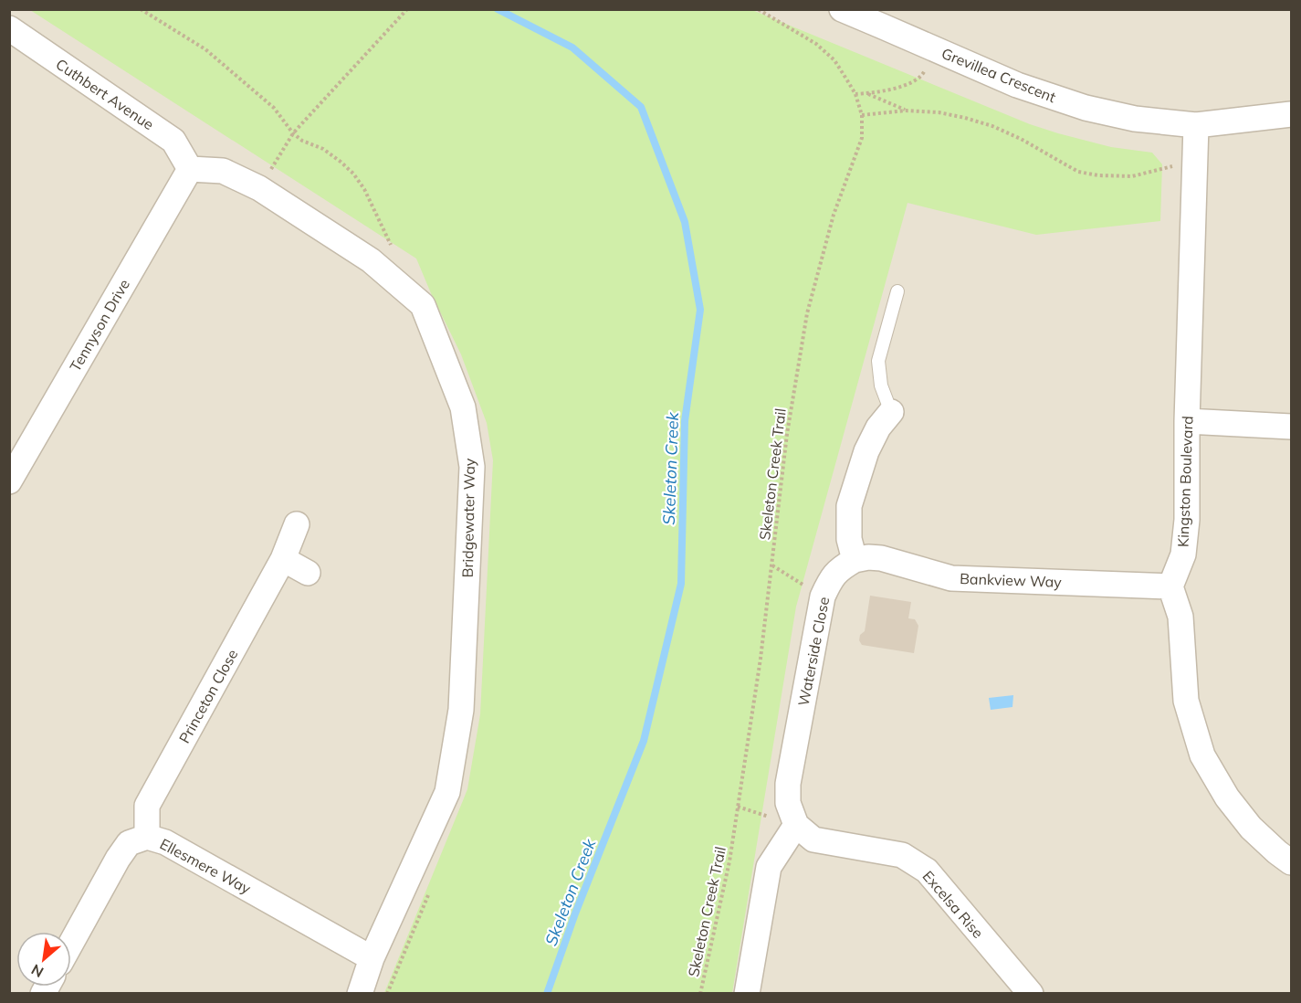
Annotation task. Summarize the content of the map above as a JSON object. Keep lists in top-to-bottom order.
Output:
{
  "streets": {
    "street": [
      "Grevillea Crescent",
      "Cuthbert Avenue",
      "Tennyson Drive",
      "Kingston Boulevard",
      "Bridgewater Way",
      "Bankview Way",
      "Waterside Close",
      "Princeton Close",
      "Ellesmere Way",
      "Excelsa Rise"
    ],
    "path": ["Skeleton Creek Trail"]
  },
  "crossings": [
    ["Grevillea Crescent", "Kingston Boulevard"],
    ["Cuthbert Avenue", "Tennyson Drive"],
    ["Cuthbert Avenue", "Bridgewater Way"],
    ["Tennyson Drive", "Bridgewater Way"],
    ["Kingston Boulevard", "Bankview Way"],
    ["Bridgewater Way", "Ellesmere Way"],
    ["Bankview Way", "Waterside Close"],
    ["Waterside Close", "Excelsa Rise"],
    ["Princeton Close", "Ellesmere Way"]
  ],
  "water": ["Skeleton Creek"],
  "north": "bottom left"
}
